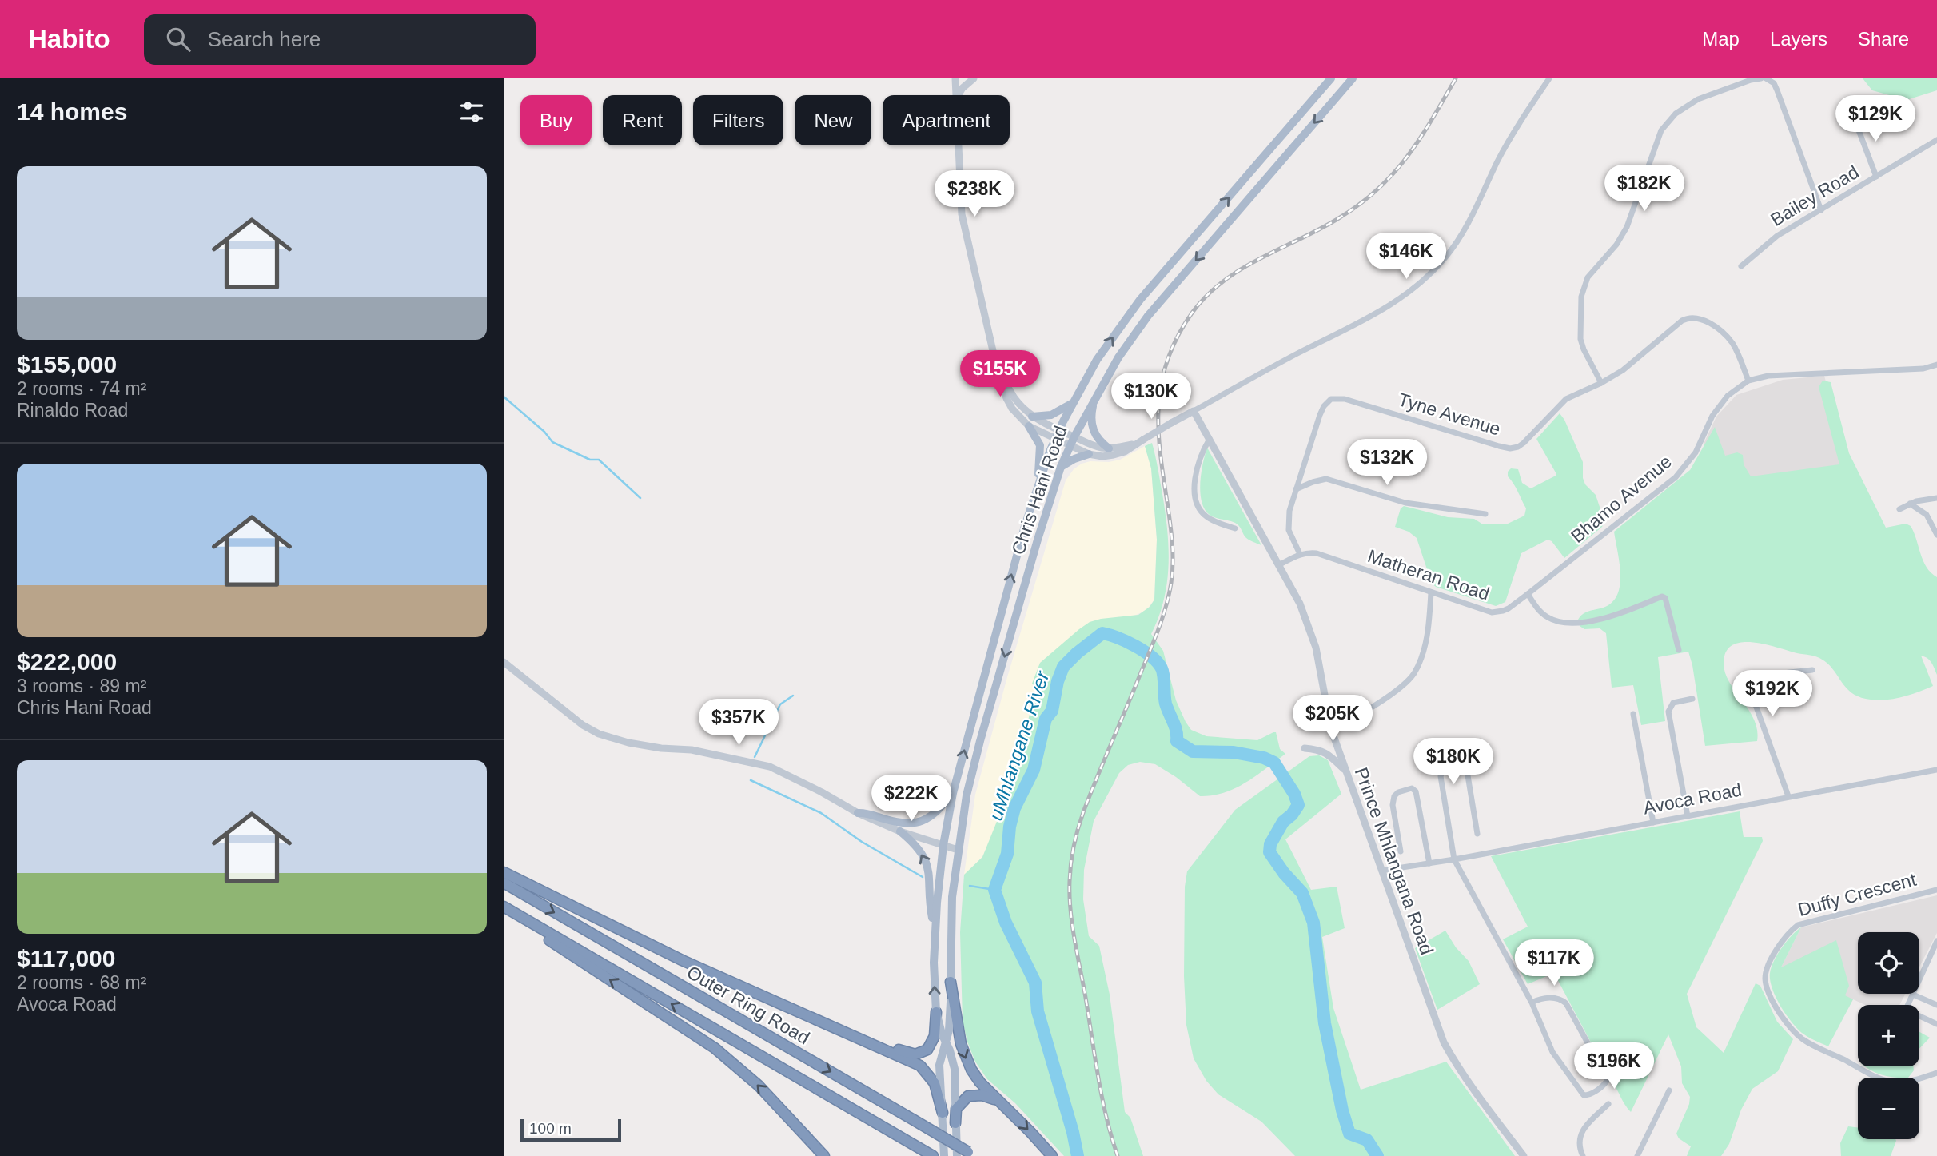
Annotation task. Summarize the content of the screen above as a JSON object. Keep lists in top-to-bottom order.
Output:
{
  "streets": {
    "highway": ["Outer Ring Road"],
    "main road": ["Chris Hani Road"],
    "street": [
      "Bailey Road",
      "Tyne Avenue",
      "Bhamo Avenue",
      "Matheran Road",
      "Avoca Road",
      "Prince Mhlangana Road",
      "Duffy Crescent"
    ]
  },
  "crossings": [
    ["Tyne Avenue", "Bhamo Avenue"],
    ["Tyne Avenue", "Matheran Road"],
    ["Bhamo Avenue", "Matheran Road"],
    ["Avoca Road", "Prince Mhlangana Road"]
  ],
  "water": ["uMhlangane River"],
  "scale_bar": "100 m",
  "page": {
    "header": "Habito",
    "search": "Search here",
    "nav": ["Map", "Layers", "Share"],
    "heading": "14 homes",
    "price": [
      "$129K",
      "$182K",
      "$238K",
      "$146K",
      "$155K",
      "$130K",
      "$132K",
      "$192K",
      "$205K",
      "$357K",
      "$180K",
      "$222K",
      "$117K",
      "$196K"
    ],
    "chip": [
      "Buy",
      "Rent",
      "Filters",
      "New",
      "Apartment"
    ],
    "list": [
      {
        "name": "$155,000",
        "note": "2 rooms · 74 m² · Rinaldo Road"
      },
      {
        "name": "$222,000",
        "note": "3 rooms · 89 m² · Chris Hani Road"
      },
      {
        "name": "$117,000",
        "note": "2 rooms · 68 m² · Avoca Road"
      }
    ],
    "map_buttons": ["+", "−"],
    "scale": "100 m"
  }
}
